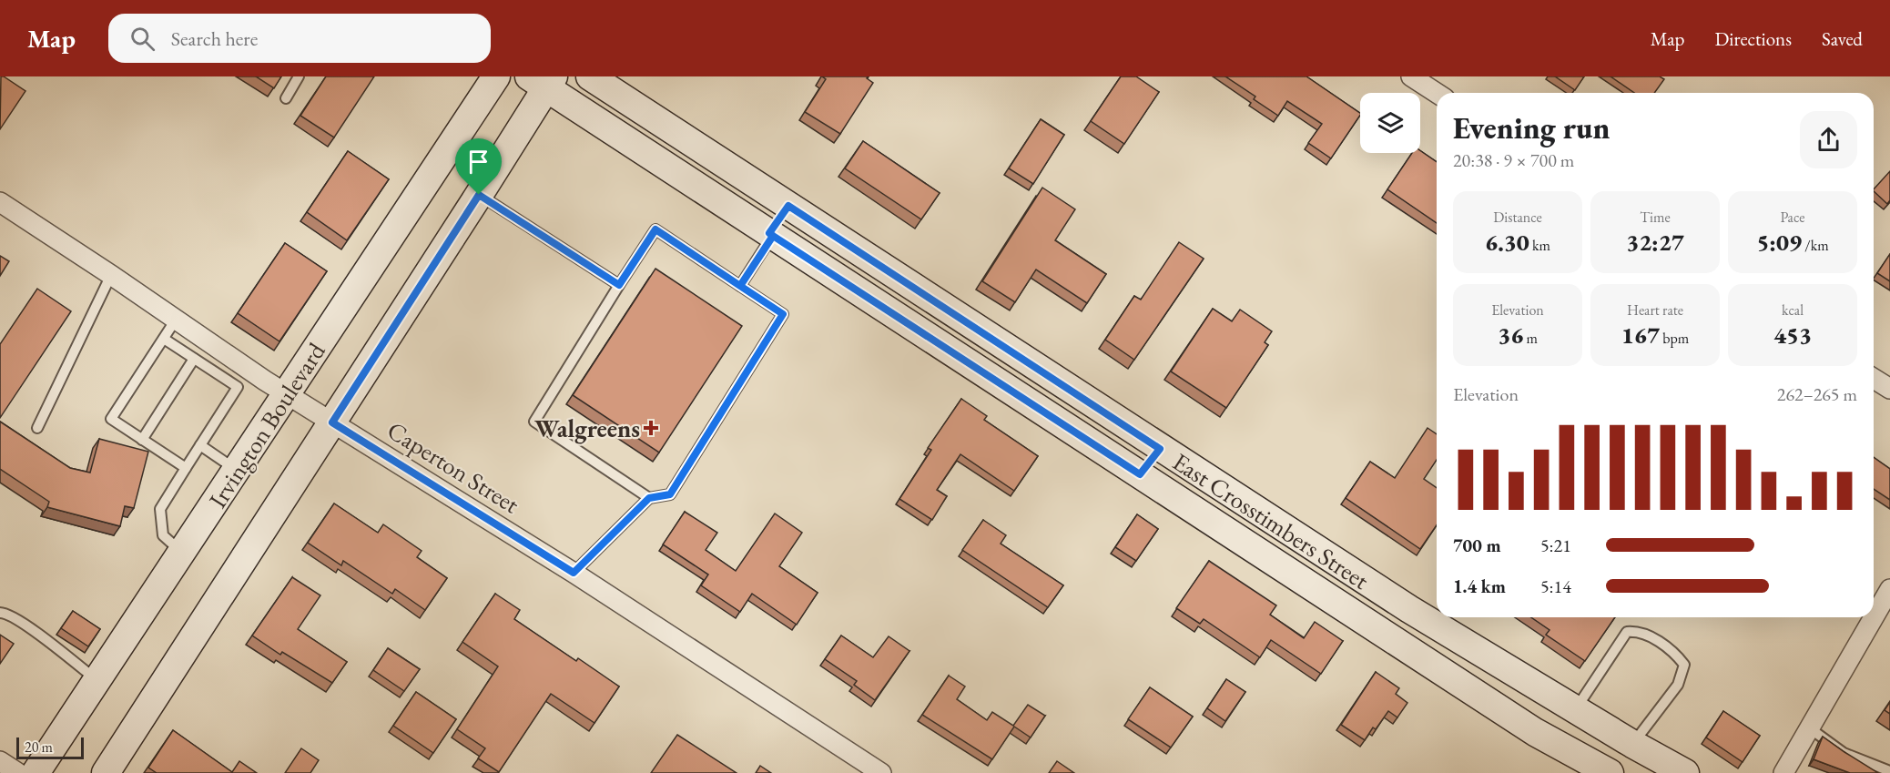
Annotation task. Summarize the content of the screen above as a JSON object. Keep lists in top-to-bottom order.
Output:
{
  "streets": {
    "main road": ["Irvington Boulevard", "East Crosstimbers Street"],
    "street": ["Caperton Street"]
  },
  "crossings": [
    ["Irvington Boulevard", "Caperton Street"]
  ],
  "places": {
    "health": ["Walgreens"]
  },
  "scale_bar": "20 m",
  "page": {
    "header": "Map",
    "search": "Search here",
    "nav": ["Map", "Directions", "Saved"],
    "heading": ["Evening run", "20:38 · 9 × 700 m"],
    "stats": [
      ["Distance", "6.30 km"],
      ["Time", "32:27"],
      ["Pace", "5:09 /km"],
      ["Elevation", "36 m"],
      ["Heart rate", "167 bpm"],
      ["kcal", "453"]
    ],
    "chart": ["Elevation", "262–265 m"],
    "list": [
      {
        "name": "700 m",
        "note": "5:21"
      },
      {
        "name": "1.4 km",
        "note": "5:14"
      }
    ],
    "scale": "20 m"
  }
}
